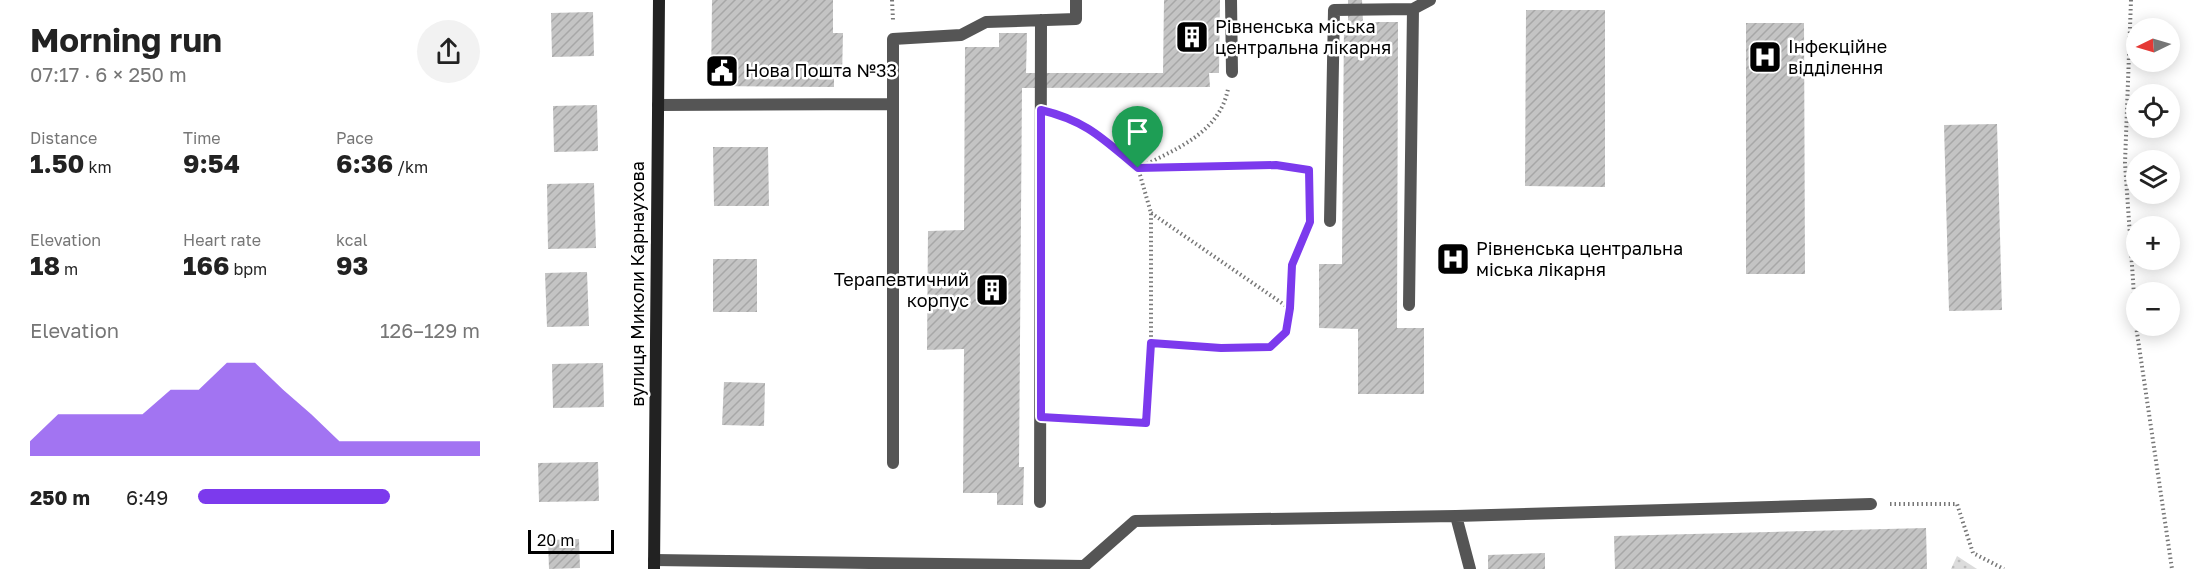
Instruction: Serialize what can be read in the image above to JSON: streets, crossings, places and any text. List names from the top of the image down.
{
  "streets": {
    "main road": ["вулиця Миколи Карнаухова"]
  },
  "places": {
    "building": ["Рівненська міська центральна лікарня", "Терапевтичний корпус"],
    "hospital": ["Інфекційне відділення", "Рівненська центральна міська лікарня"],
    "public building": ["Нова Пошта №33"]
  },
  "scale_bar": "20 m",
  "north": "left",
  "page": {
    "heading": ["Morning run", "07:17 · 6 × 250 m"],
    "map_buttons": ["+", "−"],
    "stats": [
      ["Distance", "1.50 km"],
      ["Time", "9:54"],
      ["Pace", "6:36 /km"],
      ["Elevation", "18 m"],
      ["Heart rate", "166 bpm"],
      ["kcal", "93"]
    ],
    "chart": ["Elevation", "126–129 m"],
    "list": [
      {
        "name": "250 m",
        "note": "6:49"
      }
    ],
    "scale": "20 m"
  }
}
